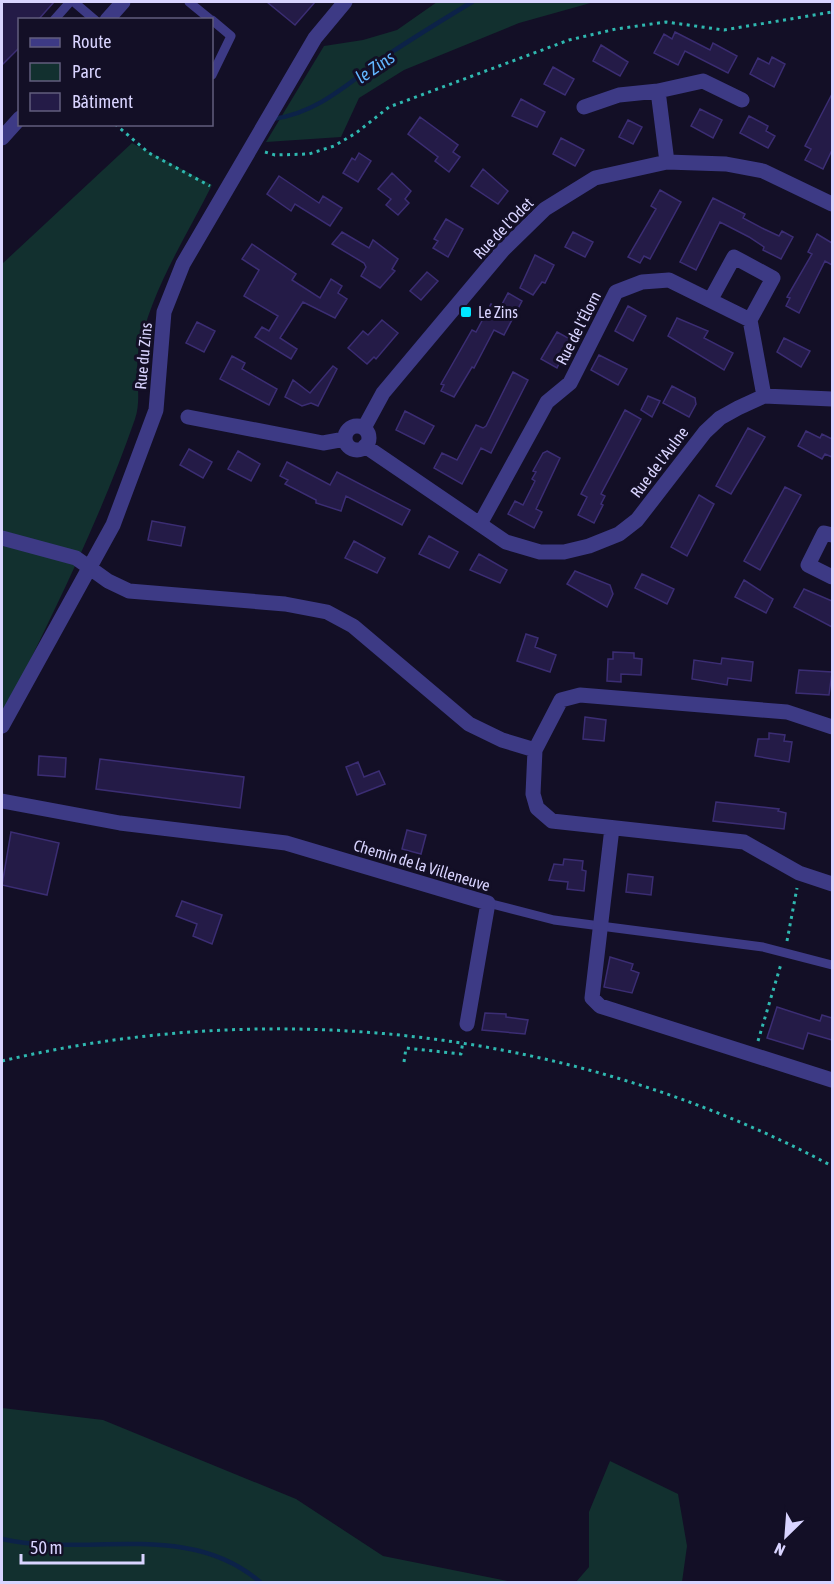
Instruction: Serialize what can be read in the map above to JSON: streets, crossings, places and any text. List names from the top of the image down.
{
  "streets": {
    "street": [
      "Rue de l'Odet",
      "Rue de l'Élorn",
      "Rue du Zins",
      "Rue de l'Aulne",
      "Chemin de la Villeneuve"
    ]
  },
  "crossings": [
    ["Rue de l'Odet", "Rue de l'Aulne"],
    ["Rue de l'Élorn", "Rue de l'Aulne"]
  ],
  "water": ["le Zins"],
  "places": {
    "transit": ["Le Zins"]
  },
  "legend": ["Route", "Parc", "Bâtiment"],
  "scale_bar": "50 m",
  "north": "bottom left"
}
